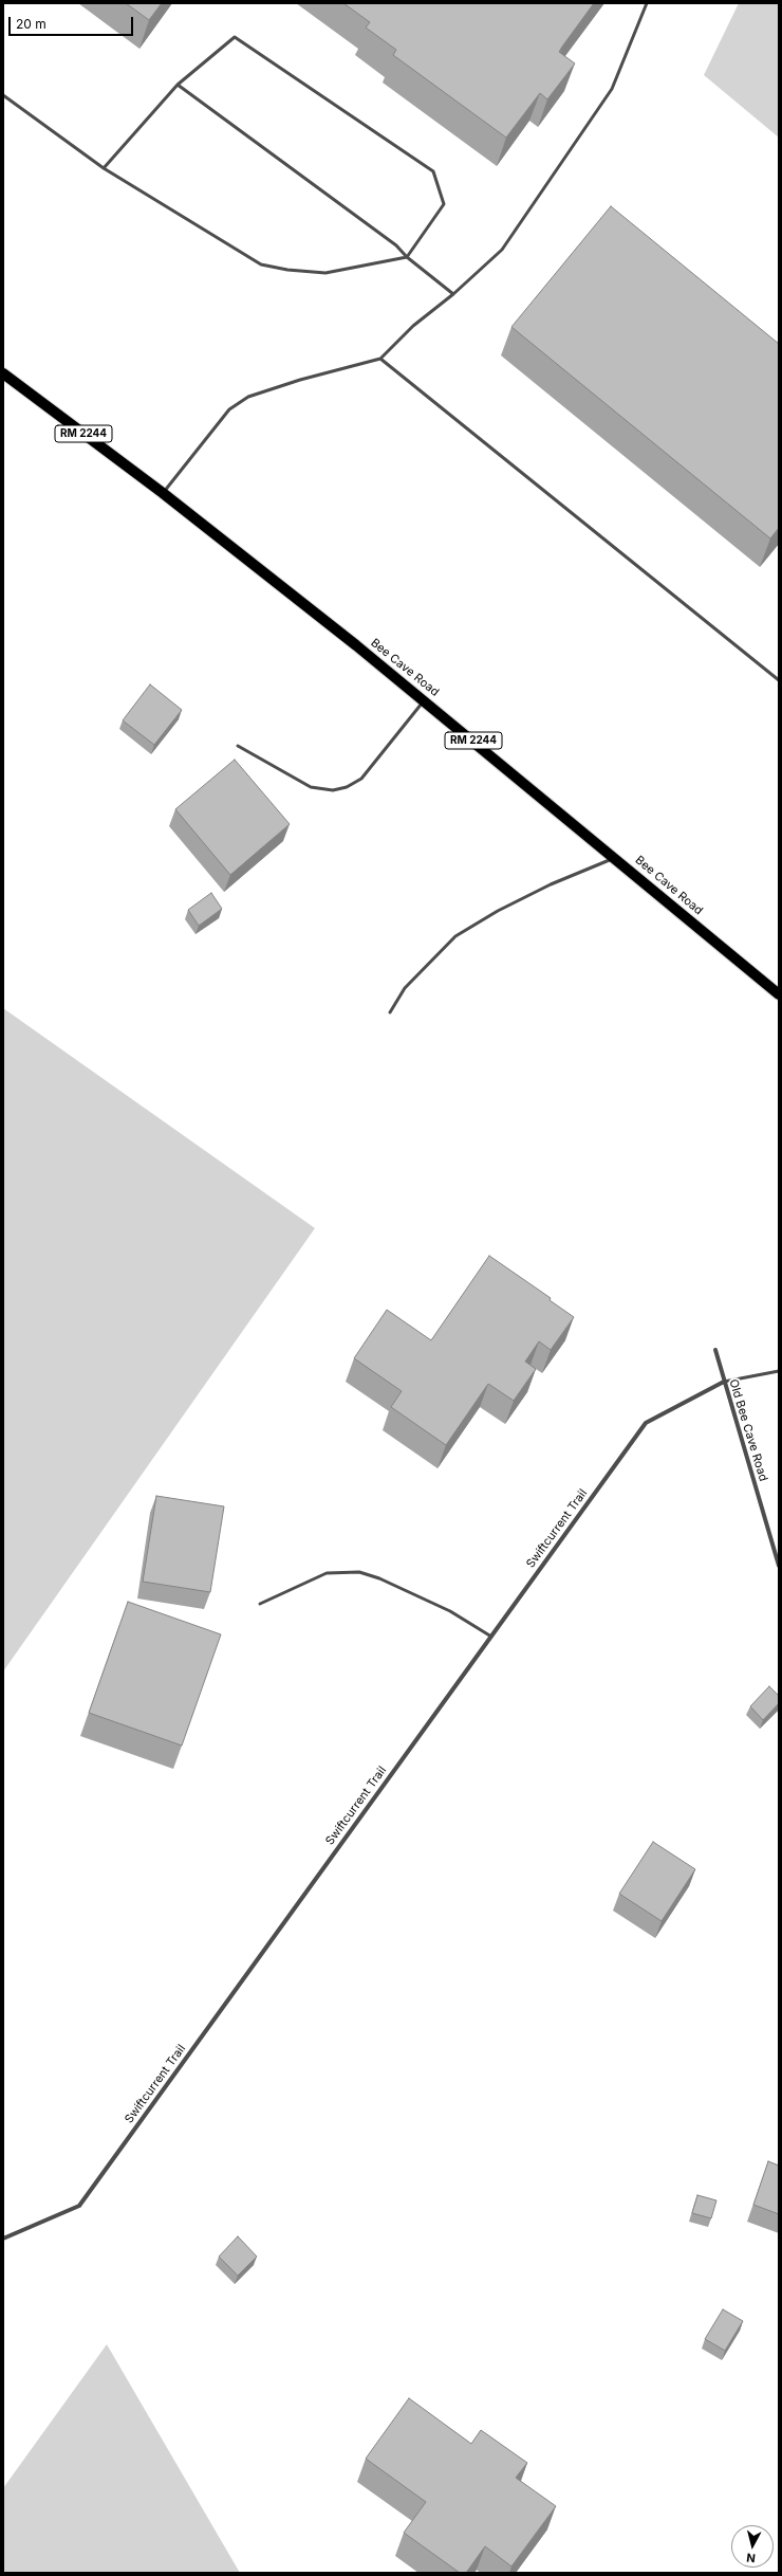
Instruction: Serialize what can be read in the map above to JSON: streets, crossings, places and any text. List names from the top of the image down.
{
  "streets": {
    "main road": ["RM 2244", "Bee Cave Road"],
    "street": ["Old Bee Cave Road", "Swiftcurrent Trail"]
  },
  "crossings": [
    ["Old Bee Cave Road", "Swiftcurrent Trail"]
  ],
  "scale_bar": "20 m",
  "north": "bottom"
}
